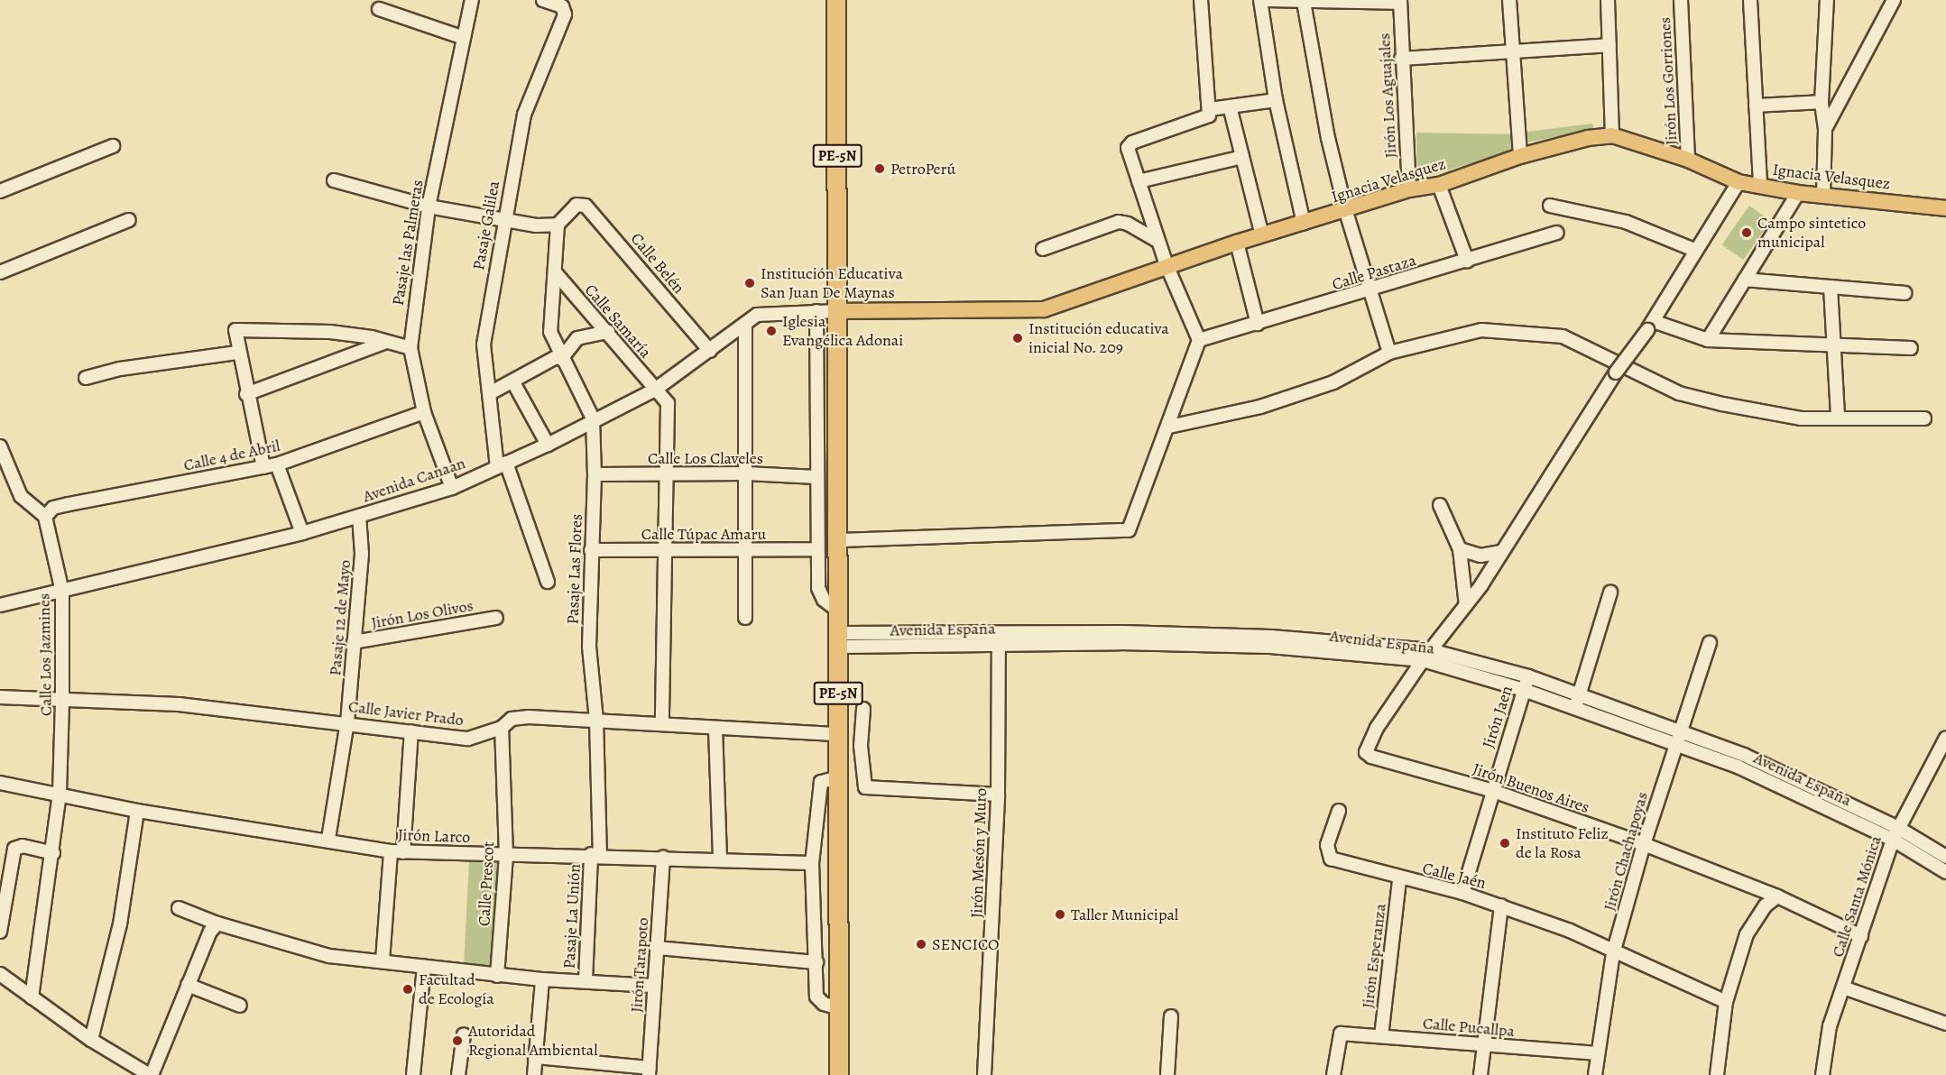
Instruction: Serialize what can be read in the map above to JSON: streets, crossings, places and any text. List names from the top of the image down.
{
  "streets": {
    "highway": ["PE-5N"],
    "main road": ["Ignacia Velasquez"],
    "street": [
      "Jirón Los Gorriones",
      "Jirón Los Aguajales",
      "Pasaje Galilea",
      "Pasaje las Palmeras",
      "Calle Belén",
      "Calle Pastaza",
      "Calle Samaría",
      "Calle 4 de Abril",
      "Calle Los Claveles",
      "Avenida Canaan",
      "Calle Túpac Amaru",
      "Pasaje Las Flores",
      "Jirón Los Olivos",
      "Pasaje 12 de Mayo",
      "Avenida España",
      "Calle Los Jazmines",
      "Calle Javier Prado",
      "Jirón Jaen",
      "Jirón Buenos Aires",
      "Jirón Larco",
      "Jirón Chachapoyas",
      "Jirón Mesón y Muro",
      "Calle Jaén",
      "Calle Prescot",
      "Calle Santa Mónica",
      "Pasaje La Unión",
      "Jirón Esperanza",
      "Jirón Tarapoto",
      "Calle Pucallpa"
    ]
  },
  "crossings": [
    ["Jirón Los Gorriones", "Ignacia Velasquez"],
    ["Jirón Los Aguajales", "Ignacia Velasquez"],
    ["PE-5N", "Ignacia Velasquez"],
    ["PE-5N", "Avenida Canaan"],
    ["PE-5N", "Avenida España"],
    ["PE-5N", "Calle Javier Prado"],
    ["Ignacia Velasquez", "Avenida Canaan"],
    ["Pasaje Galilea", "Avenida Canaan"],
    ["Pasaje las Palmeras", "Calle 4 de Abril"],
    ["Pasaje las Palmeras", "Avenida Canaan"],
    ["Calle Belén", "Avenida Canaan"],
    ["Calle Samaría", "Calle Los Claveles"],
    ["Calle Samaría", "Avenida Canaan"],
    ["Calle Samaría", "Calle Túpac Amaru"],
    ["Calle Samaría", "Calle Javier Prado"],
    ["Calle 4 de Abril", "Calle Los Jazmines"],
    ["Calle Los Claveles", "Pasaje Las Flores"],
    ["Avenida Canaan", "Pasaje Las Flores"],
    ["Avenida Canaan", "Pasaje 12 de Mayo"],
    ["Avenida Canaan", "Calle Los Jazmines"],
    ["Calle Túpac Amaru", "Pasaje Las Flores"],
    ["Pasaje Las Flores", "Calle Javier Prado"],
    ["Pasaje Las Flores", "Jirón Larco"],
    ["Pasaje Las Flores", "Pasaje La Unión"],
    ["Jirón Los Olivos", "Pasaje 12 de Mayo"],
    ["Pasaje 12 de Mayo", "Calle Javier Prado"],
    ["Pasaje 12 de Mayo", "Jirón Larco"],
    ["Avenida España", "Jirón Jaen"],
    ["Avenida España", "Jirón Buenos Aires"],
    ["Avenida España", "Jirón Chachapoyas"],
    ["Avenida España", "Jirón Mesón y Muro"],
    ["Avenida España", "Calle Santa Mónica"],
    ["Calle Los Jazmines", "Calle Javier Prado"],
    ["Calle Los Jazmines", "Jirón Larco"],
    ["Calle Javier Prado", "Calle Prescot"],
    ["Jirón Jaen", "Jirón Buenos Aires"],
    ["Jirón Jaen", "Calle Jaén"],
    ["Jirón Buenos Aires", "Jirón Chachapoyas"],
    ["Jirón Buenos Aires", "Calle Santa Mónica"],
    ["Jirón Larco", "Calle Prescot"],
    ["Jirón Larco", "Pasaje La Unión"],
    ["Jirón Larco", "Jirón Tarapoto"],
    ["Jirón Chachapoyas", "Calle Jaén"],
    ["Jirón Chachapoyas", "Calle Pucallpa"],
    ["Calle Jaén", "Jirón Esperanza"],
    ["Jirón Esperanza", "Calle Pucallpa"]
  ],
  "places": [
    "PetroPerú",
    "Campo sintetico municipal",
    "Institución Educativa San Juan De Maynas",
    "Iglesia Evangélica Adonai",
    "Institución educativa inicial No. 209",
    "Instituto Feliz de la Rosa",
    "Taller Municipal",
    "SENCICO",
    "Facultad de Ecología",
    "Autoridad Regional Ambiental"
  ]
}
